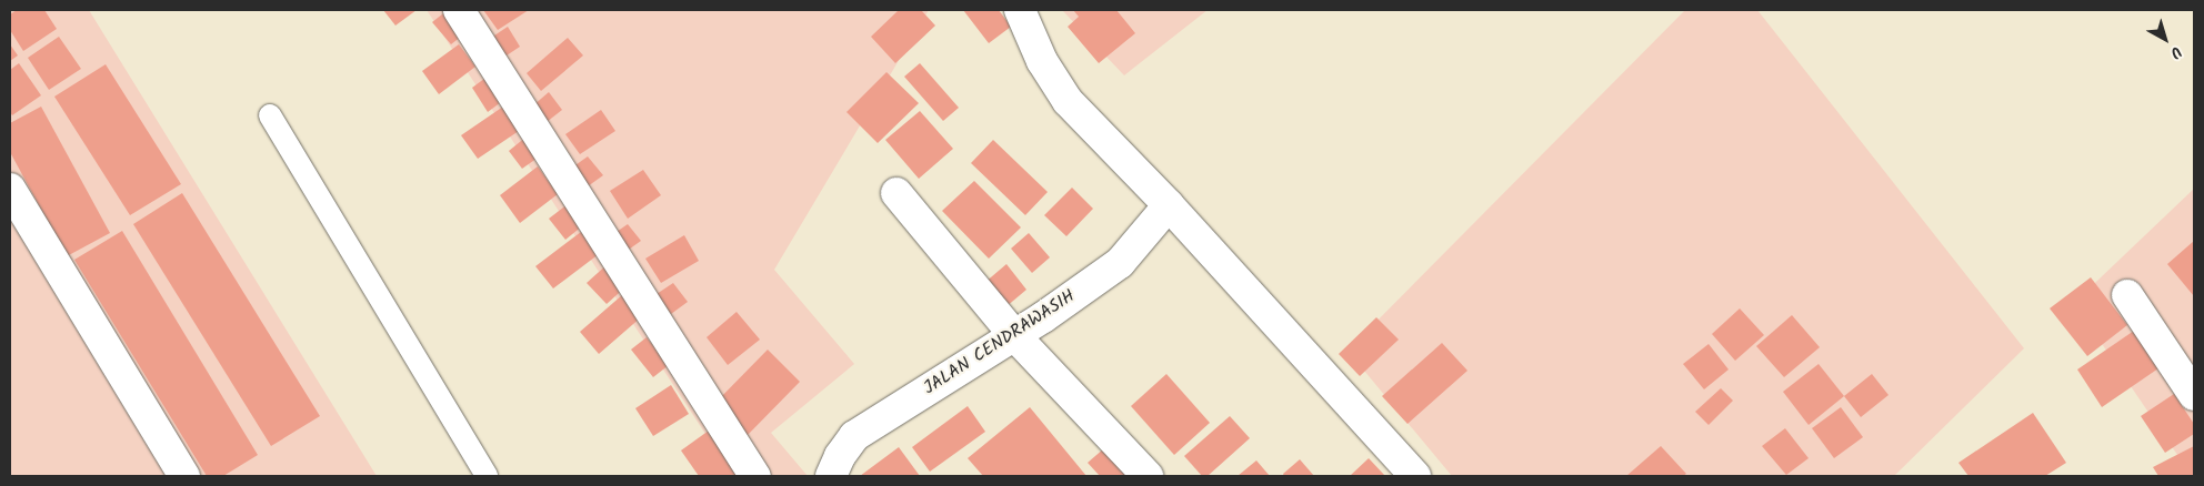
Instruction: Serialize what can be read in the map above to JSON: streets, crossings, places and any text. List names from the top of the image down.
{
  "streets": {
    "street": ["JALAN CENDRAWASIH"]
  },
  "north": "bottom right"
}
